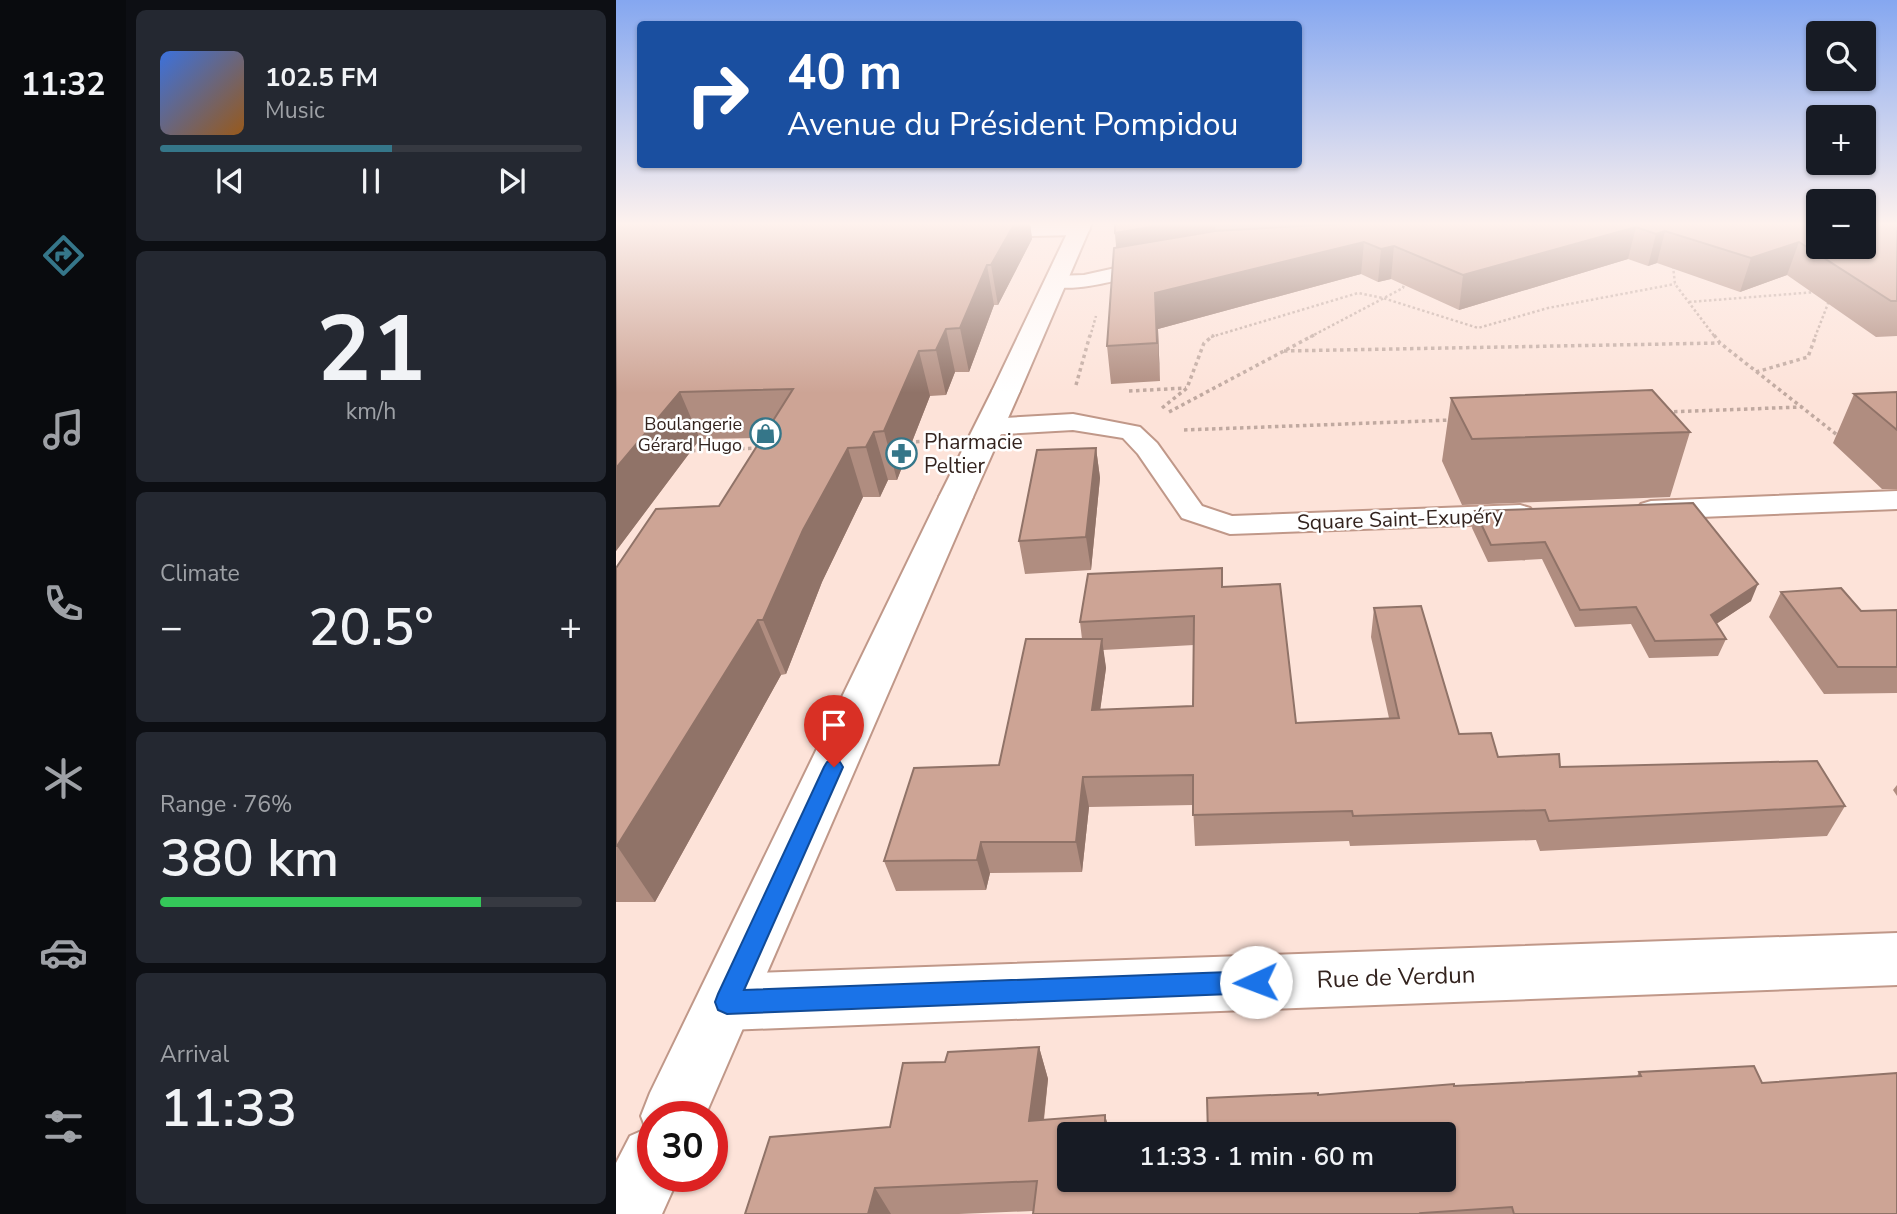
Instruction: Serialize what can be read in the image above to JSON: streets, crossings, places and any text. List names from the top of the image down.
{
  "streets": {
    "street": ["Rue de Verdun"],
    "lane": ["Square Saint-Exupéry"]
  },
  "places": {
    "shop": ["Boulangerie Gérard Hugo"],
    "pharmacy": ["Pharmacie Peltier"]
  },
  "page": {
    "tabs": "11:32",
    "map_buttons": ["+", "−"],
    "turn": ["40 m", "Avenue du Président Pompidou"],
    "song": ["102.5 FM", "Music"],
    "tile": [
      ["21", "km/h"],
      "Climate",
      ["Range · 76%", "380 km"],
      ["Arrival", "11:33"]
    ],
    "heat": ["−", "20.5°", "+"],
    "limit": "30",
    "trip": "11:33 · 1 min · 60 m"
  }
}
